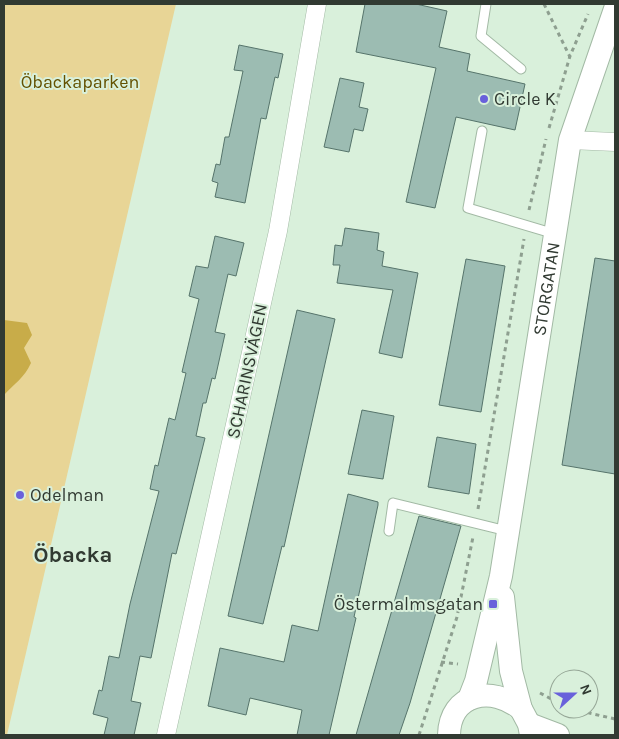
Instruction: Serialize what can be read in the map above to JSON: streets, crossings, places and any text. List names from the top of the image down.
{
  "streets": {
    "street": ["STORGATAN", "SCHARINSVÄGEN"]
  },
  "districts": ["Öbacka"],
  "parks": ["Öbackaparken"],
  "places": {
    "other": ["Circle K", "Odelman"],
    "transit": ["Östermalmsgatan"]
  },
  "north": "right"
}
